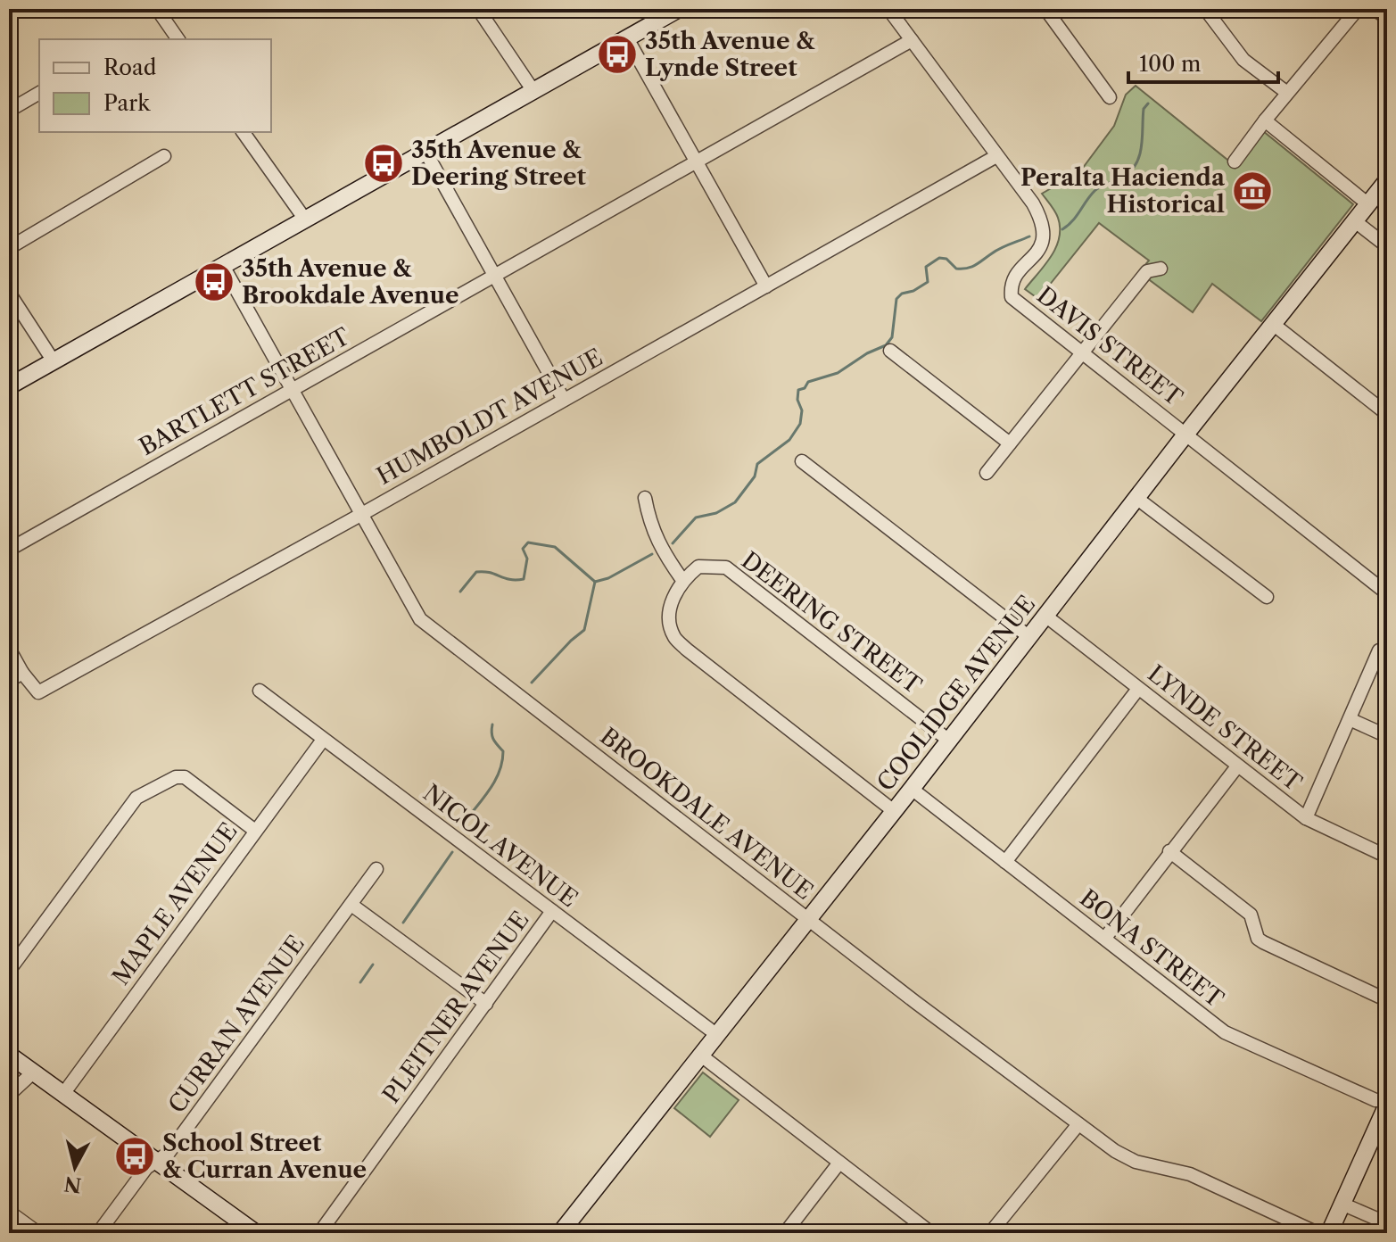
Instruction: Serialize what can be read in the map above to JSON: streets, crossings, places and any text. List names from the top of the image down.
{
  "streets": {
    "street": [
      "DAVIS STREET",
      "BARTLETT STREET",
      "HUMBOLDT AVENUE",
      "DEERING STREET",
      "COOLIDGE AVENUE",
      "LYNDE STREET",
      "BROOKDALE AVENUE",
      "NICOL AVENUE",
      "MAPLE AVENUE",
      "BONA STREET",
      "PLEITNER AVENUE",
      "CURRAN AVENUE"
    ]
  },
  "crossings": [
    ["DAVIS STREET", "BARTLETT STREET"],
    ["DAVIS STREET", "HUMBOLDT AVENUE"],
    ["DAVIS STREET", "COOLIDGE AVENUE"],
    ["BARTLETT STREET", "BROOKDALE AVENUE"],
    ["HUMBOLDT AVENUE", "BROOKDALE AVENUE"],
    ["DEERING STREET", "COOLIDGE AVENUE"],
    ["COOLIDGE AVENUE", "LYNDE STREET"],
    ["COOLIDGE AVENUE", "BROOKDALE AVENUE"],
    ["COOLIDGE AVENUE", "NICOL AVENUE"],
    ["COOLIDGE AVENUE", "BONA STREET"],
    ["NICOL AVENUE", "MAPLE AVENUE"],
    ["NICOL AVENUE", "PLEITNER AVENUE"]
  ],
  "places": {
    "bus stop": [
      "35th Avenue & Lynde Street",
      "35th Avenue & Deering Street",
      "35th Avenue & Brookdale Avenue",
      "School Street & Curran Avenue"
    ],
    "museum": ["Peralta Hacienda Historical"]
  },
  "legend": ["Road", "Park"],
  "scale_bar": "100 m",
  "north": "bottom"
}
